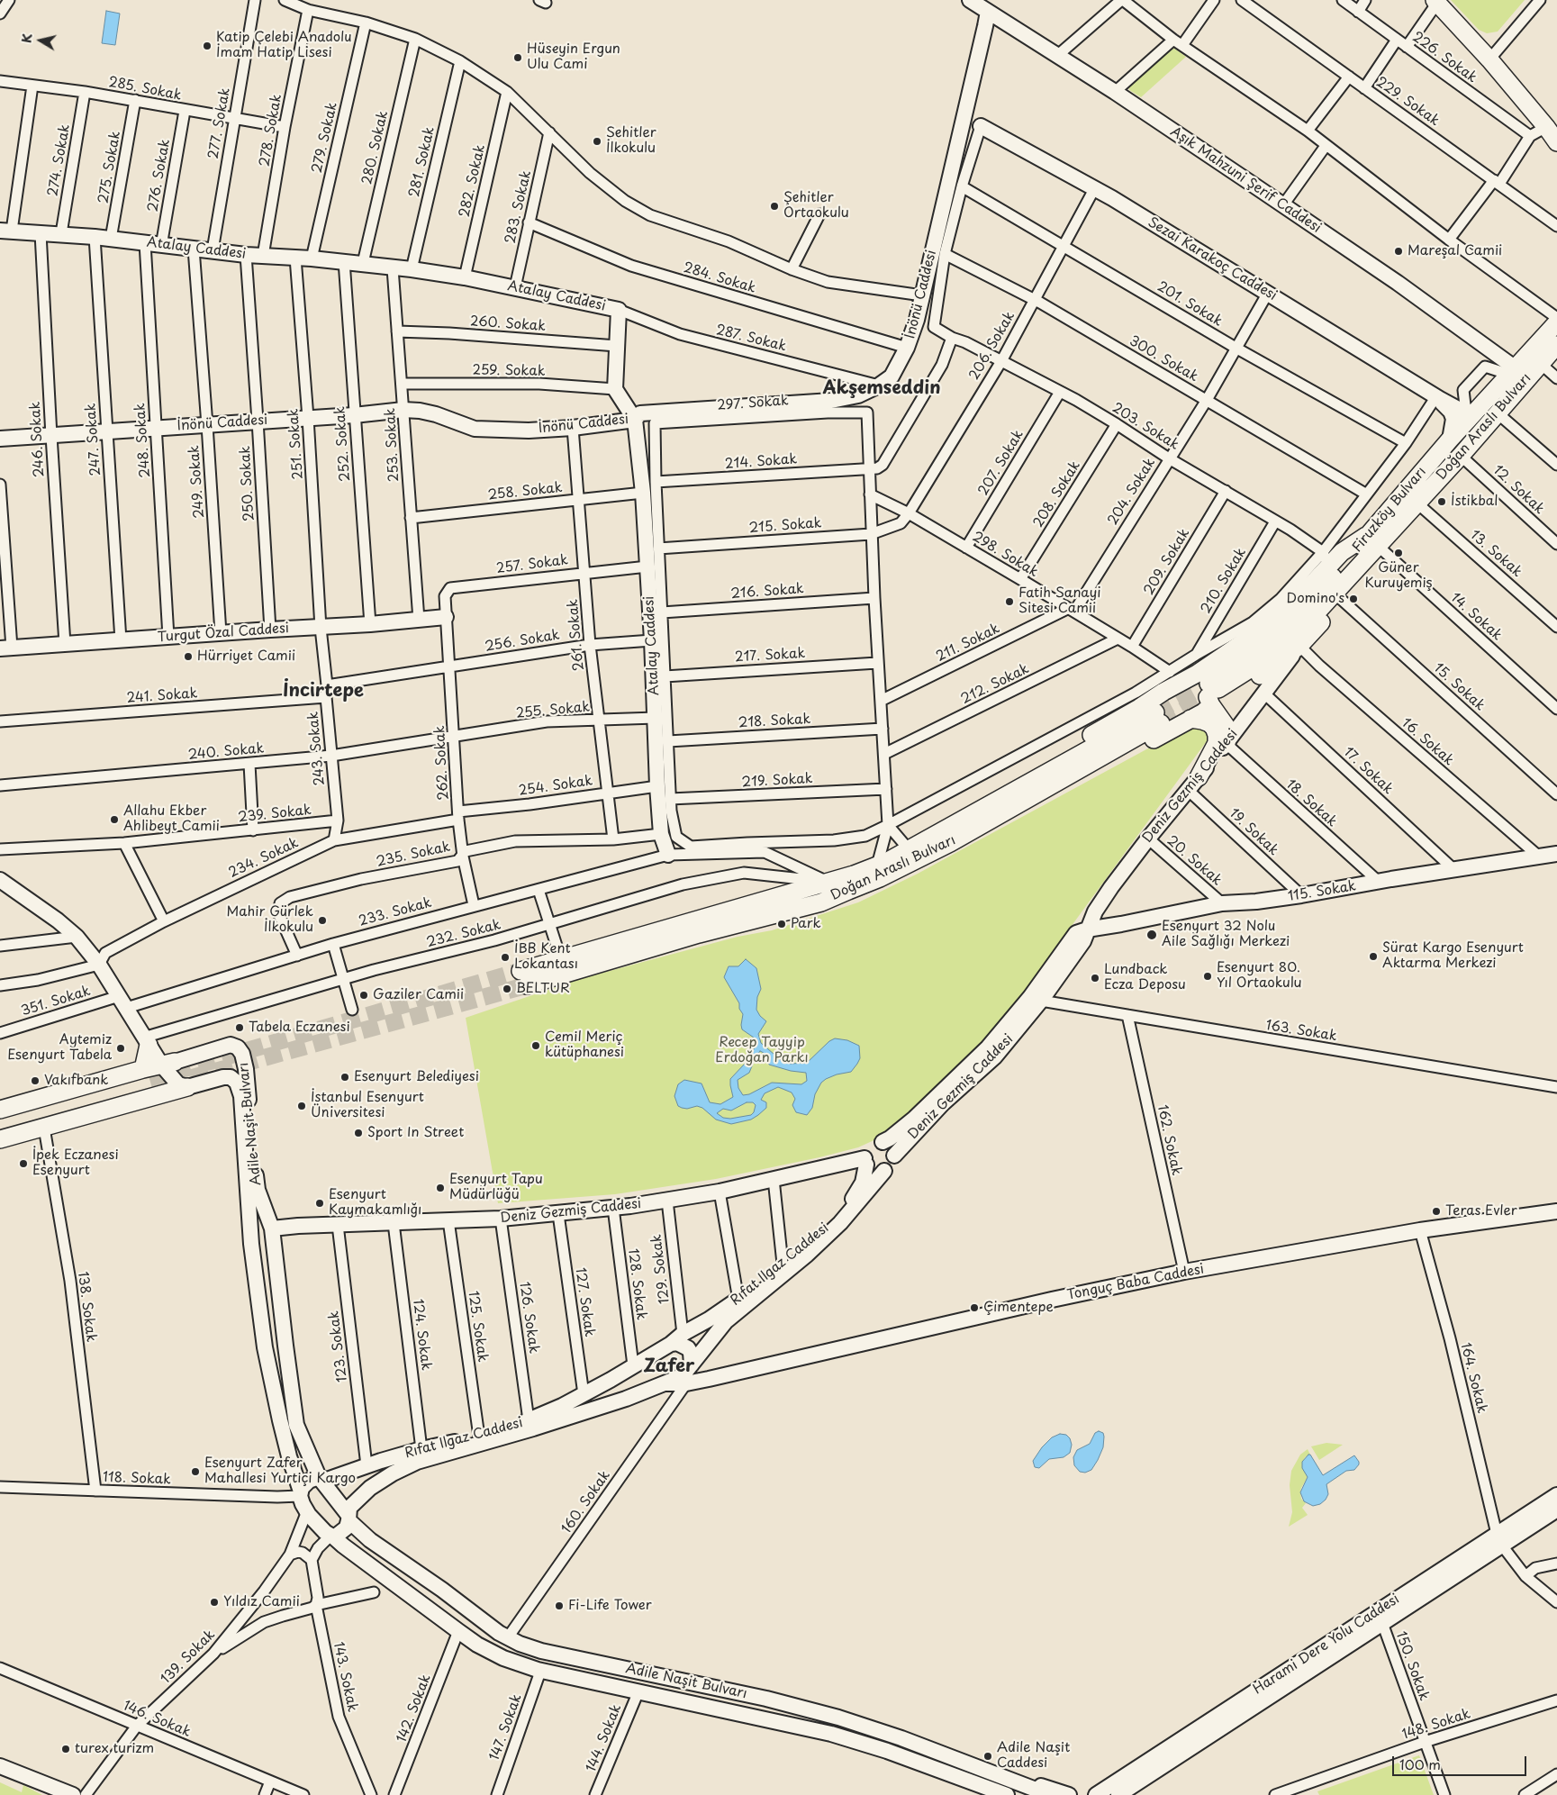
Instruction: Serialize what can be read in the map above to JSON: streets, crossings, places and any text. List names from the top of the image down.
{
  "streets": {
    "main road": ["Doğan Araslı Bulvarı", "Firuzköy Bulvarı"],
    "street": [
      "226. Sokak",
      "285. Sokak",
      "229. Sokak",
      "277. Sokak",
      "278. Sokak",
      "279. Sokak",
      "280. Sokak",
      "274. Sokak",
      "281. Sokak",
      "275. Sokak",
      "276. Sokak",
      "Aşık Mahzuni Şerif Caddesi",
      "282. Sokak",
      "283. Sokak",
      "Atalay Caddesi",
      "Sezai Karakoç Caddesi",
      "284. Sokak",
      "İnönü Caddesi",
      "201. Sokak",
      "260. Sokak",
      "287. Sokak",
      "206. Sokak",
      "300. Sokak",
      "259. Sokak",
      "297. Sokak",
      "203. Sokak",
      "246. Sokak",
      "247. Sokak",
      "248. Sokak",
      "251. Sokak",
      "252. Sokak",
      "253. Sokak",
      "214. Sokak",
      "207. Sokak",
      "249. Sokak",
      "250. Sokak",
      "12. Sokak",
      "258. Sokak",
      "204. Sokak",
      "208. Sokak",
      "215. Sokak",
      "13. Sokak",
      "298. Sokak",
      "209. Sokak",
      "257. Sokak",
      "210. Sokak",
      "216. Sokak",
      "14. Sokak",
      "Turgut Özal Caddesi",
      "261. Sokak",
      "256. Sokak",
      "211. Sokak",
      "217. Sokak",
      "212. Sokak",
      "15. Sokak",
      "241. Sokak",
      "255. Sokak",
      "218. Sokak",
      "16. Sokak",
      "243. Sokak",
      "240. Sokak",
      "262. Sokak",
      "17. Sokak",
      "219. Sokak",
      "254. Sokak",
      "Deniz Gezmiş Caddesi",
      "18. Sokak",
      "239. Sokak",
      "19. Sokak",
      "235. Sokak",
      "234. Sokak",
      "20. Sokak",
      "115. Sokak",
      "233. Sokak",
      "232. Sokak",
      "351. Sokak",
      "163. Sokak",
      "Adile Naşit Bulvarı",
      "162. Sokak",
      "Rıfat Ilgaz Caddesi",
      "129. Sokak",
      "Tonguç Baba Caddesi",
      "128. Sokak",
      "127. Sokak",
      "138. Sokak",
      "126. Sokak",
      "125. Sokak",
      "124. Sokak",
      "123. Sokak",
      "164. Sokak",
      "118. Sokak",
      "160. Sokak",
      "Harami Dere Yolu Caddesi",
      "139. Sokak",
      "150. Sokak",
      "143. Sokak",
      "142. Sokak",
      "146. Sokak",
      "148. Sokak",
      "147. Sokak",
      "144. Sokak"
    ]
  },
  "crossings": [
    ["285. Sokak", "277. Sokak"],
    ["285. Sokak", "278. Sokak"],
    ["285. Sokak", "274. Sokak"],
    ["285. Sokak", "275. Sokak"],
    ["285. Sokak", "276. Sokak"],
    ["277. Sokak", "Atalay Caddesi"],
    ["278. Sokak", "Atalay Caddesi"],
    ["279. Sokak", "Atalay Caddesi"],
    ["280. Sokak", "Atalay Caddesi"],
    ["274. Sokak", "Atalay Caddesi"],
    ["281. Sokak", "Atalay Caddesi"],
    ["275. Sokak", "Atalay Caddesi"],
    ["276. Sokak", "Atalay Caddesi"],
    ["Aşık Mahzuni Şerif Caddesi", "İnönü Caddesi"],
    ["Aşık Mahzuni Şerif Caddesi", "Firuzköy Bulvarı"],
    ["282. Sokak", "Atalay Caddesi"],
    ["283. Sokak", "Atalay Caddesi"],
    ["283. Sokak", "284. Sokak"],
    ["Atalay Caddesi", "İnönü Caddesi"],
    ["Atalay Caddesi", "260. Sokak"],
    ["Atalay Caddesi", "287. Sokak"],
    ["Atalay Caddesi", "259. Sokak"],
    ["Atalay Caddesi", "246. Sokak"],
    ["Atalay Caddesi", "247. Sokak"],
    ["Atalay Caddesi", "248. Sokak"],
    ["Atalay Caddesi", "251. Sokak"],
    ["Atalay Caddesi", "252. Sokak"],
    ["Atalay Caddesi", "253. Sokak"],
    ["Atalay Caddesi", "249. Sokak"],
    ["Atalay Caddesi", "250. Sokak"],
    ["Atalay Caddesi", "258. Sokak"],
    ["Atalay Caddesi", "257. Sokak"],
    ["Atalay Caddesi", "256. Sokak"],
    ["Atalay Caddesi", "255. Sokak"],
    ["Atalay Caddesi", "254. Sokak"],
    ["Atalay Caddesi", "235. Sokak"],
    ["Atalay Caddesi", "233. Sokak"],
    ["Sezai Karakoç Caddesi", "206. Sokak"],
    ["Sezai Karakoç Caddesi", "204. Sokak"],
    ["Sezai Karakoç Caddesi", "Firuzköy Bulvarı"],
    ["284. Sokak", "İnönü Caddesi"],
    ["İnönü Caddesi", "287. Sokak"],
    ["İnönü Caddesi", "246. Sokak"],
    ["İnönü Caddesi", "247. Sokak"],
    ["İnönü Caddesi", "248. Sokak"],
    ["İnönü Caddesi", "251. Sokak"],
    ["İnönü Caddesi", "252. Sokak"],
    ["İnönü Caddesi", "253. Sokak"],
    ["İnönü Caddesi", "249. Sokak"],
    ["İnönü Caddesi", "250. Sokak"],
    ["İnönü Caddesi", "261. Sokak"],
    ["201. Sokak", "206. Sokak"],
    ["201. Sokak", "204. Sokak"],
    ["260. Sokak", "253. Sokak"],
    ["206. Sokak", "300. Sokak"],
    ["206. Sokak", "203. Sokak"],
    ["206. Sokak", "215. Sokak"],
    ["206. Sokak", "298. Sokak"],
    ["300. Sokak", "203. Sokak"],
    ["300. Sokak", "204. Sokak"],
    ["259. Sokak", "253. Sokak"],
    ["297. Sokak", "214. Sokak"],
    ["203. Sokak", "207. Sokak"],
    ["203. Sokak", "204. Sokak"],
    ["203. Sokak", "208. Sokak"],
    ["203. Sokak", "209. Sokak"],
    ["203. Sokak", "210. Sokak"],
    ["Doğan Araslı Bulvarı", "12. Sokak"],
    ["Doğan Araslı Bulvarı", "Firuzköy Bulvarı"],
    ["Doğan Araslı Bulvarı", "13. Sokak"],
    ["Doğan Araslı Bulvarı", "14. Sokak"],
    ["Doğan Araslı Bulvarı", "233. Sokak"],
    ["Doğan Araslı Bulvarı", "232. Sokak"],
    ["246. Sokak", "Turgut Özal Caddesi"],
    ["247. Sokak", "Turgut Özal Caddesi"],
    ["248. Sokak", "Turgut Özal Caddesi"],
    ["251. Sokak", "Turgut Özal Caddesi"],
    ["251. Sokak", "243. Sokak"],
    ["252. Sokak", "Turgut Özal Caddesi"],
    ["253. Sokak", "258. Sokak"],
    ["253. Sokak", "Turgut Özal Caddesi"],
    ["207. Sokak", "298. Sokak"],
    ["249. Sokak", "Turgut Özal Caddesi"],
    ["250. Sokak", "Turgut Özal Caddesi"],
    ["258. Sokak", "261. Sokak"],
    ["204. Sokak", "298. Sokak"],
    ["204. Sokak", "211. Sokak"],
    ["208. Sokak", "298. Sokak"],
    ["Firuzköy Bulvarı", "14. Sokak"],
    ["215. Sokak", "298. Sokak"],
    ["298. Sokak", "209. Sokak"],
    ["298. Sokak", "211. Sokak"],
    ["298. Sokak", "212. Sokak"],
    ["257. Sokak", "Turgut Özal Caddesi"],
    ["257. Sokak", "261. Sokak"],
    ["257. Sokak", "262. Sokak"],
    ["Turgut Özal Caddesi", "243. Sokak"],
    ["Turgut Özal Caddesi", "262. Sokak"],
    ["261. Sokak", "256. Sokak"],
    ["261. Sokak", "255. Sokak"],
    ["261. Sokak", "254. Sokak"],
    ["261. Sokak", "235. Sokak"],
    ["256. Sokak", "262. Sokak"],
    ["241. Sokak", "243. Sokak"],
    ["255. Sokak", "240. Sokak"],
    ["255. Sokak", "262. Sokak"],
    ["16. Sokak", "Deniz Gezmiş Caddesi"],
    ["16. Sokak", "115. Sokak"],
    ["243. Sokak", "240. Sokak"],
    ["243. Sokak", "239. Sokak"],
    ["243. Sokak", "234. Sokak"],
    ["240. Sokak", "262. Sokak"],
    ["262. Sokak", "254. Sokak"],
    ["262. Sokak", "235. Sokak"],
    ["262. Sokak", "234. Sokak"],
    ["262. Sokak", "233. Sokak"],
    ["17. Sokak", "Deniz Gezmiş Caddesi"],
    ["17. Sokak", "115. Sokak"],
    ["254. Sokak", "234. Sokak"],
    ["Deniz Gezmiş Caddesi", "18. Sokak"],
    ["Deniz Gezmiş Caddesi", "19. Sokak"],
    ["Deniz Gezmiş Caddesi", "20. Sokak"],
    ["Deniz Gezmiş Caddesi", "115. Sokak"],
    ["Deniz Gezmiş Caddesi", "163. Sokak"],
    ["Deniz Gezmiş Caddesi", "Adile Naşit Bulvarı"],
    ["Deniz Gezmiş Caddesi", "Rıfat Ilgaz Caddesi"],
    ["Deniz Gezmiş Caddesi", "129. Sokak"],
    ["Deniz Gezmiş Caddesi", "128. Sokak"],
    ["Deniz Gezmiş Caddesi", "127. Sokak"],
    ["Deniz Gezmiş Caddesi", "126. Sokak"],
    ["Deniz Gezmiş Caddesi", "125. Sokak"],
    ["Deniz Gezmiş Caddesi", "124. Sokak"],
    ["Deniz Gezmiş Caddesi", "123. Sokak"],
    ["18. Sokak", "115. Sokak"],
    ["19. Sokak", "115. Sokak"],
    ["235. Sokak", "233. Sokak"],
    ["20. Sokak", "115. Sokak"],
    ["233. Sokak", "232. Sokak"],
    ["163. Sokak", "162. Sokak"],
    ["Adile Naşit Bulvarı", "Rıfat Ilgaz Caddesi"],
    ["Adile Naşit Bulvarı", "118. Sokak"],
    ["Adile Naşit Bulvarı", "160. Sokak"],
    ["Adile Naşit Bulvarı", "139. Sokak"],
    ["Adile Naşit Bulvarı", "142. Sokak"],
    ["Adile Naşit Bulvarı", "147. Sokak"],
    ["Adile Naşit Bulvarı", "144. Sokak"],
    ["162. Sokak", "Tonguç Baba Caddesi"],
    ["Rıfat Ilgaz Caddesi", "129. Sokak"],
    ["Rıfat Ilgaz Caddesi", "Tonguç Baba Caddesi"],
    ["Rıfat Ilgaz Caddesi", "128. Sokak"],
    ["Rıfat Ilgaz Caddesi", "127. Sokak"],
    ["Rıfat Ilgaz Caddesi", "126. Sokak"],
    ["Rıfat Ilgaz Caddesi", "125. Sokak"],
    ["Rıfat Ilgaz Caddesi", "124. Sokak"],
    ["Rıfat Ilgaz Caddesi", "123. Sokak"],
    ["Tonguç Baba Caddesi", "164. Sokak"],
    ["Tonguç Baba Caddesi", "160. Sokak"],
    ["138. Sokak", "118. Sokak"],
    ["164. Sokak", "Harami Dere Yolu Caddesi"],
    ["Harami Dere Yolu Caddesi", "150. Sokak"],
    ["139. Sokak", "146. Sokak"],
    ["150. Sokak", "148. Sokak"]
  ],
  "districts": ["Akşemseddin", "İncirtepe", "Zafer"],
  "parks": ["Recep Tayyip Erdoğan Parkı"],
  "places": [
    "Katip Çelebi Anadolu İmam Hatip Lisesi",
    "Hüseyin Ergun Ulu Cami",
    "Şehitler İlkokulu",
    "Şehitler Ortaokulu",
    "Mareşal Camii",
    "İstikbal",
    "Güner Kuruyemiş",
    "Domino's",
    "Fatih Sanayi Sitesi Camii",
    "Hürriyet Camii",
    "Allahu Ekber Ahlibeyt Camii",
    "Mahir Gürlek İlkokulu",
    "Park",
    "Esenyurt 32 Nolu Aile Sağlığı Merkezi",
    "Sürat Kargo Esenyurt Aktarma Merkezi",
    "İBB Kent Lokantası",
    "Esenyurt 80. Yıl Ortaokulu",
    "Lundback Ecza Deposu",
    "BELTUR",
    "Gaziler Camii",
    "Tabela Eczanesi",
    "Cemil Meriç kütüphanesi",
    "Aytemiz Esenyurt Tabela",
    "Esenyurt Belediyesi",
    "Vakıfbank",
    "İstanbul Esenyurt Üniversitesi",
    "Sport In Street",
    "İpek Eczanesi Esenyurt",
    "Esenyurt Tapu Müdürlüğü",
    "Esenyurt Kaymakamlığı",
    "Teras Evler",
    "Çimentepe",
    "Esenyurt Zafer Mahallesi Yurtiçi Kargo",
    "Yıldız Camii",
    "Fi-Life Tower",
    "turex turizm",
    "Adile Naşit Caddesi"
  ],
  "scale_bar": "100 m",
  "north": "left"
}
